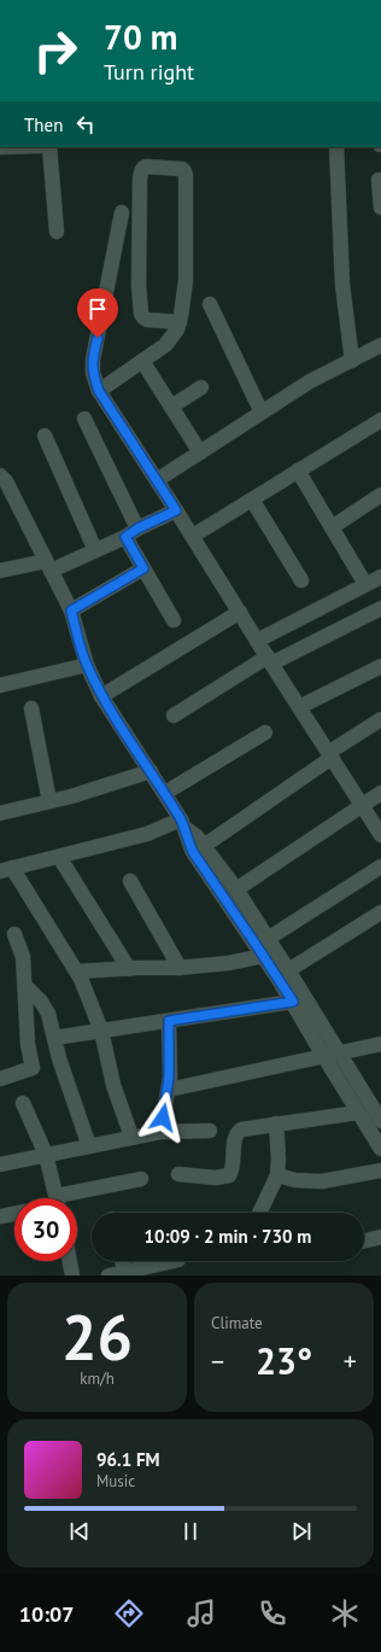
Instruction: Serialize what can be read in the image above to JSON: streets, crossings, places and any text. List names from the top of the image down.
{
  "page": {
    "turn": ["70 m", "Turn right"],
    "then": "Then",
    "limit": "30",
    "trip": "10:09 · 2 min · 730 m",
    "tile": [
      ["26", "km/h"],
      "Climate"
    ],
    "heat": ["−", "23°", "+"],
    "song": ["96.1 FM", "Music"],
    "tabs": "10:07"
  }
}
